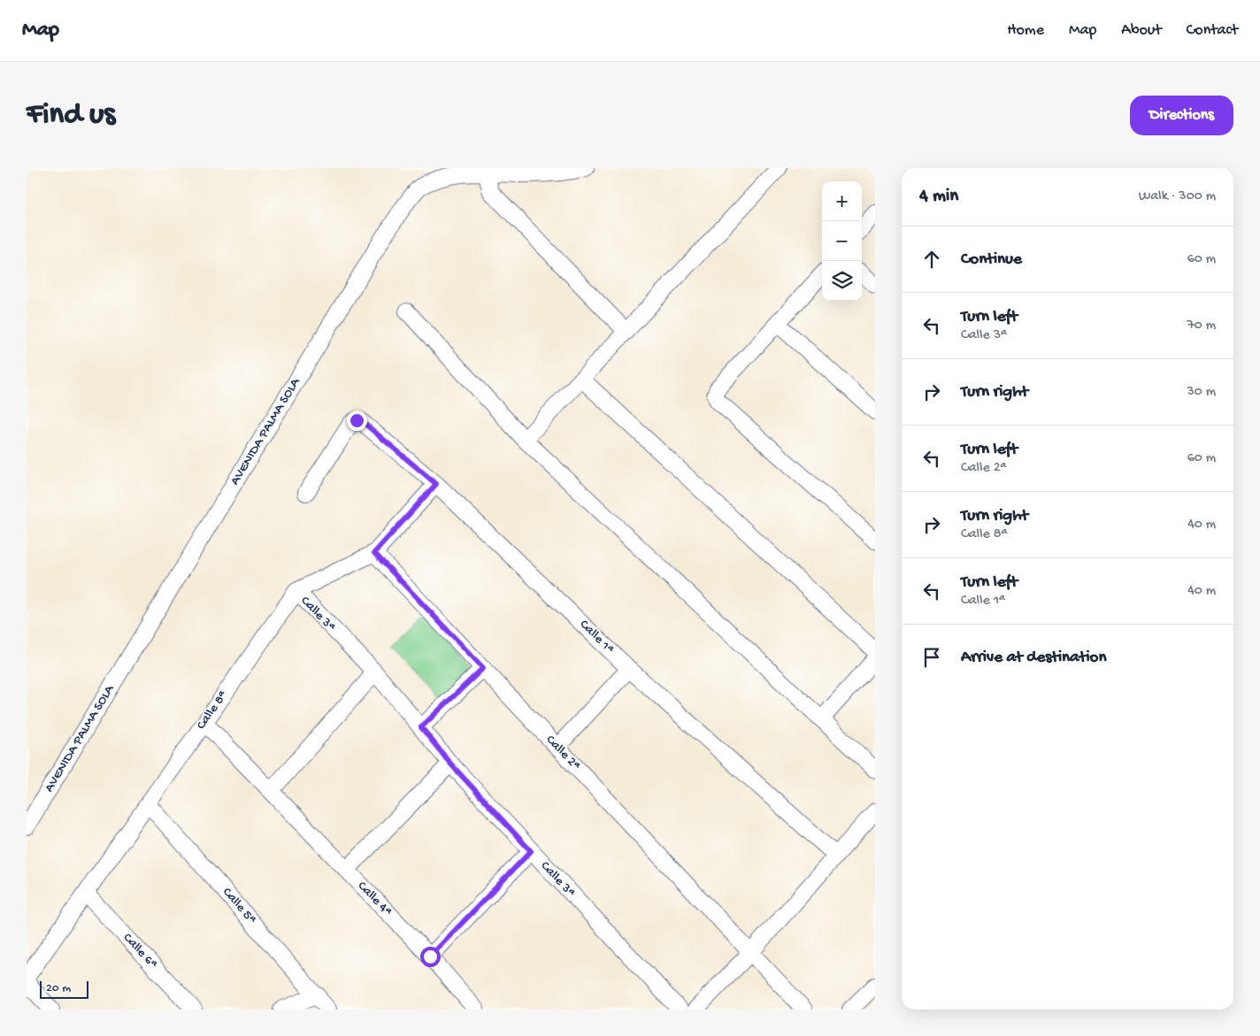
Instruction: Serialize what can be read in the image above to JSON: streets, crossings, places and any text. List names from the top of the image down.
{
  "streets": {
    "street": [
      "AVENIDA PALMA SOLA",
      "Calle 3ª",
      "Calle 1ª",
      "Calle 8ª",
      "Calle 2ª",
      "Calle 4ª",
      "Calle 5ª",
      "Calle 6ª"
    ]
  },
  "crossings": [
    ["Calle 3ª", "Calle 8ª"],
    ["Calle 1ª", "Calle 8ª"],
    ["Calle 8ª", "Calle 2ª"],
    ["Calle 8ª", "Calle 4ª"],
    ["Calle 8ª", "Calle 5ª"],
    ["Calle 8ª", "Calle 6ª"]
  ],
  "scale_bar": "20 m",
  "page": {
    "header": "Map",
    "nav": [
      "Home",
      "Map",
      "About",
      "Contact"
    ],
    "buttons": "Directions",
    "title": "Find us",
    "heading": ["4 min", "Walk · 300 m"],
    "map_buttons": ["+", "−"],
    "list": [
      ["Continue", "60 m"],
      ["Turn left", "Calle 3ª", "70 m"],
      ["Turn right", "30 m"],
      ["Turn left", "Calle 2ª", "60 m"],
      ["Turn right", "Calle 8ª", "40 m"],
      ["Turn left", "Calle 1ª", "40 m"],
      "Arrive at destination"
    ],
    "scale": "20 m"
  }
}
